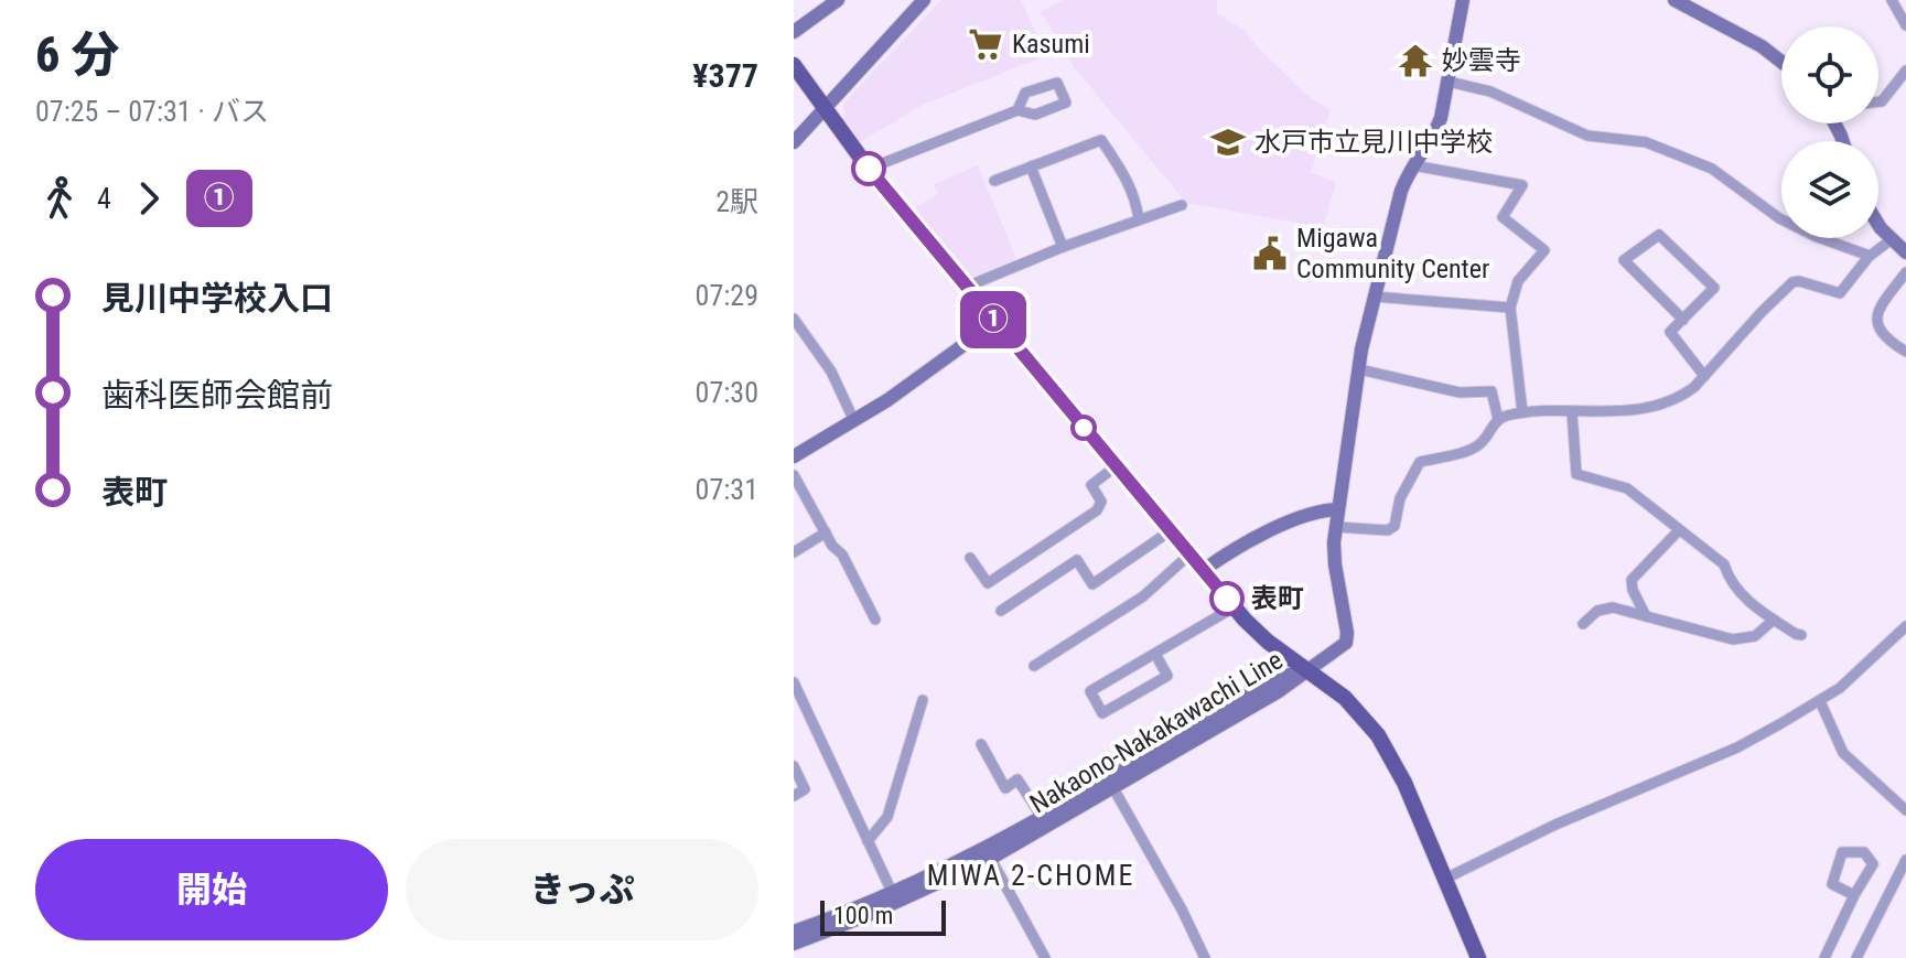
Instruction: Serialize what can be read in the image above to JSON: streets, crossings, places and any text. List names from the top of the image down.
{
  "streets": {
    "street": ["Nakaono-Nakakawachi Line"]
  },
  "districts": ["MIWA 2-CHOME"],
  "places": {
    "supermarket": ["Kasumi"],
    "temple": ["妙雲寺"],
    "school or university": ["水戸市立見川中学校"],
    "public building": ["Migawa Community Center"],
    "other": ["表町"]
  },
  "lines": ["bus line ①"],
  "scale_bar": "100 m",
  "page": {
    "heading": ["6 分", "07:25 – 07:31 · バス", "¥377"],
    "on_map": "①",
    "legs": ["4", "①", "2駅"],
    "list": [
      {
        "name": "見川中学校入口",
        "value": "07:29"
      },
      {
        "name": "歯科医師会館前",
        "value": "07:30"
      },
      {
        "name": "表町",
        "value": "07:31"
      }
    ],
    "buttons": ["開始", "きっぷ"],
    "scale": "100 m"
  }
}
